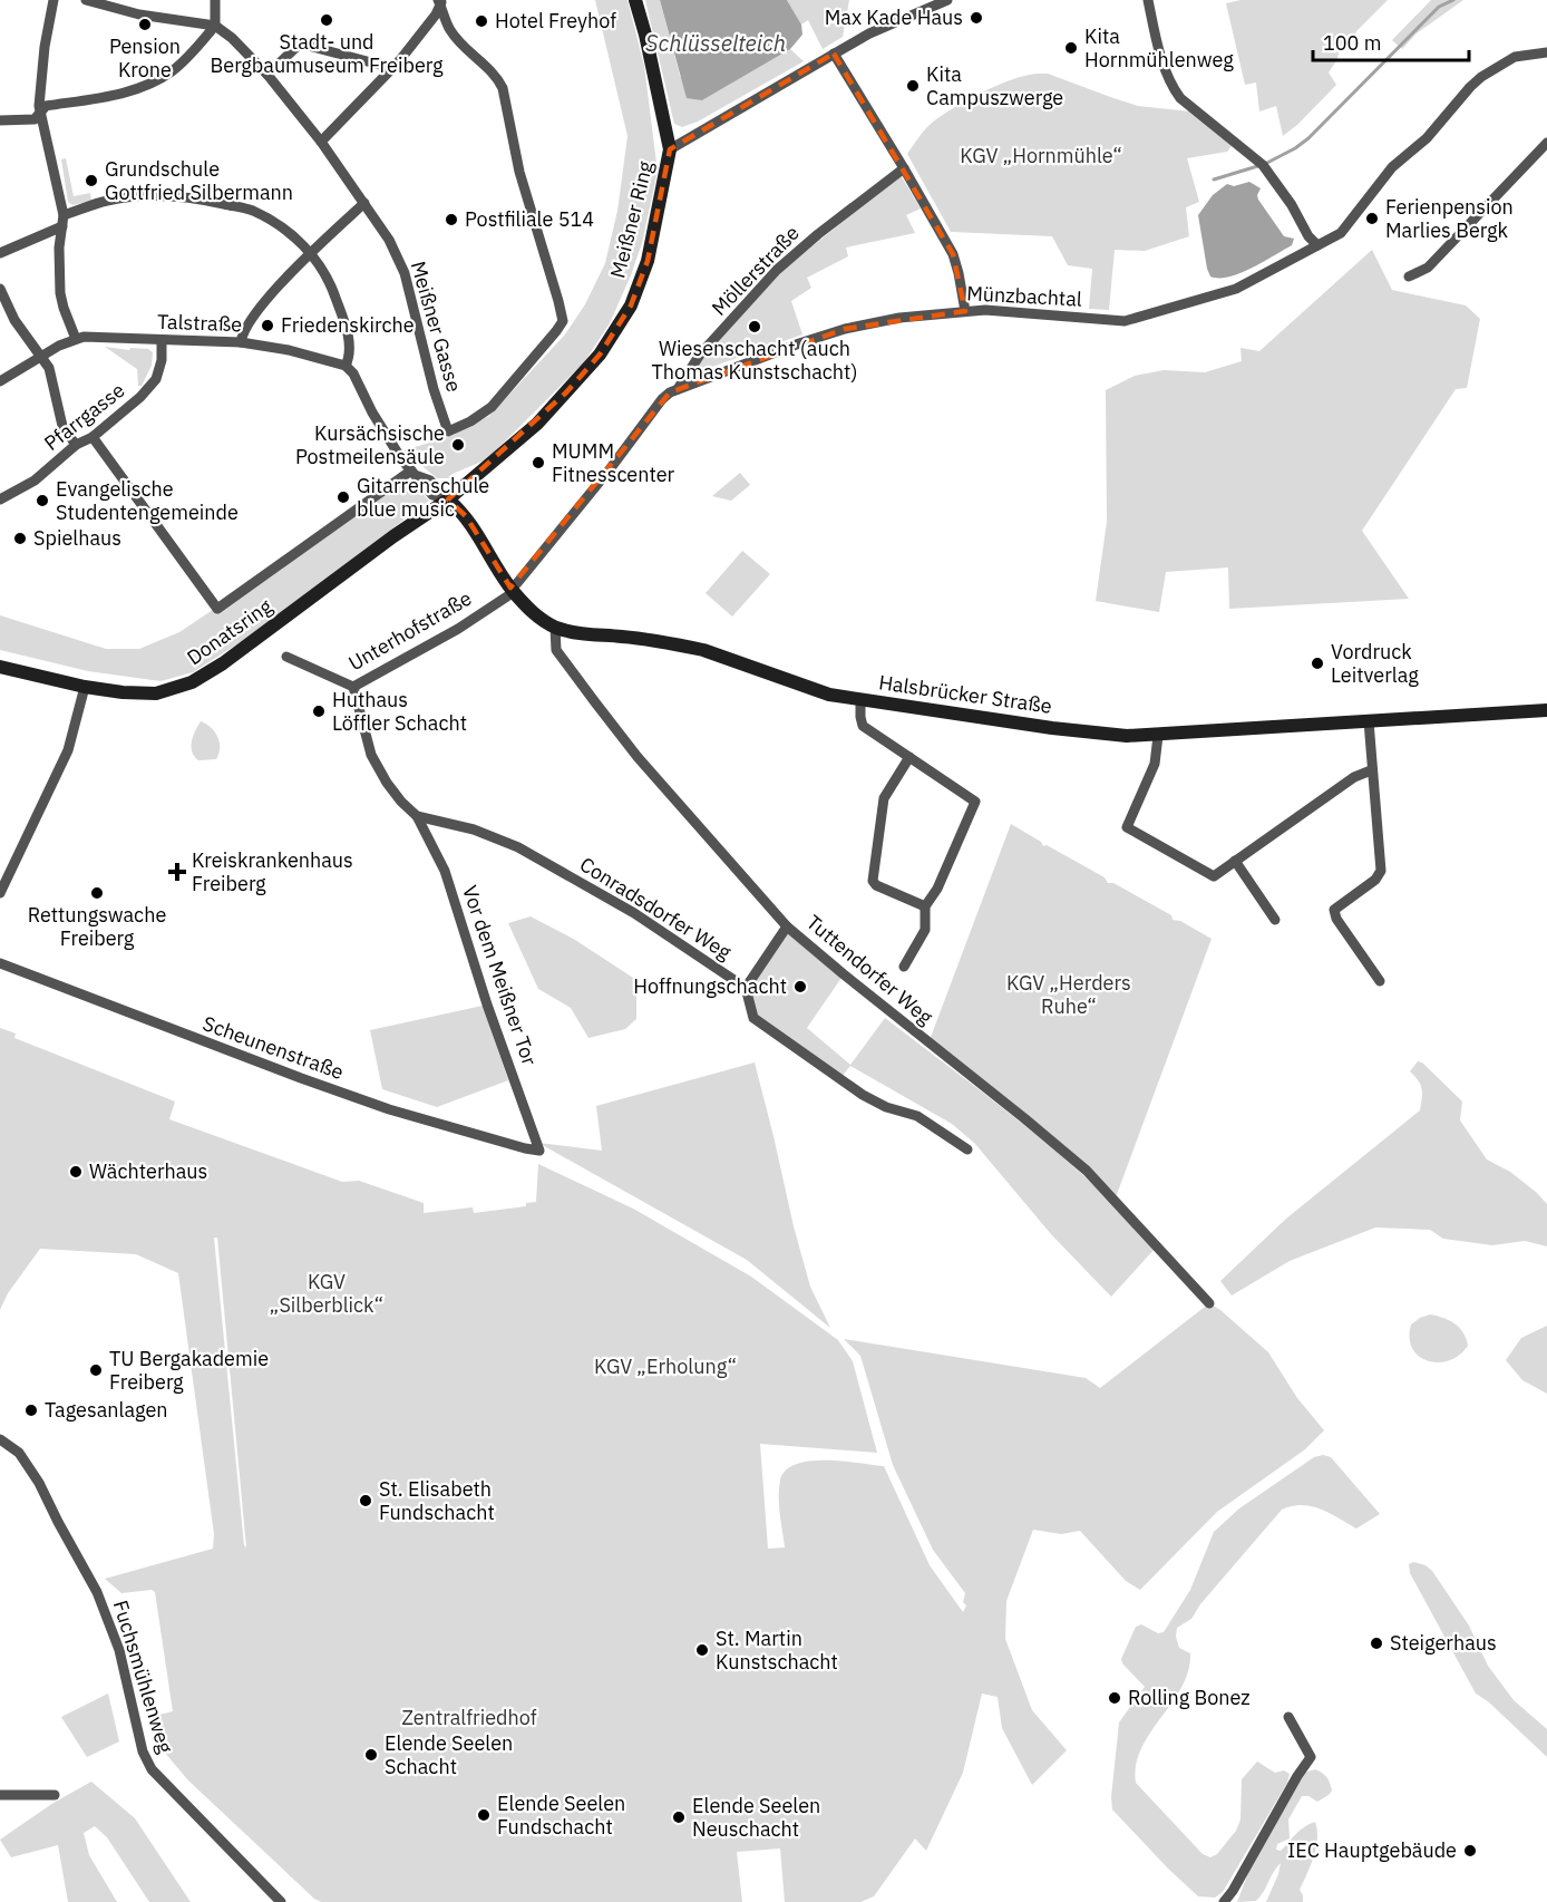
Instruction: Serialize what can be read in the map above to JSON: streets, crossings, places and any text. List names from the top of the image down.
{
  "streets": {
    "main road": ["Meißner Ring", "Donatsring", "Halsbrücker Straße"],
    "street": [
      "Möllerstraße",
      "Münzbachtal",
      "Talstraße",
      "Meißner Gasse",
      "Pfarrgasse",
      "Unterhofstraße",
      "Conradsdorfer Weg",
      "Tuttendorfer Weg",
      "Vor dem Meißner Tor",
      "Scheunenstraße",
      "Fuchsmühlenweg"
    ]
  },
  "crossings": [
    ["Meißner Ring", "Donatsring"],
    ["Meißner Ring", "Halsbrücker Straße"],
    ["Möllerstraße", "Münzbachtal"],
    ["Münzbachtal", "Unterhofstraße"],
    ["Münzbachtal", "Halsbrücker Straße"],
    ["Talstraße", "Pfarrgasse"],
    ["Unterhofstraße", "Halsbrücker Straße"],
    ["Donatsring", "Halsbrücker Straße"],
    ["Halsbrücker Straße", "Tuttendorfer Weg"],
    ["Conradsdorfer Weg", "Vor dem Meißner Tor"],
    ["Vor dem Meißner Tor", "Scheunenstraße"]
  ],
  "water": ["Schlüsselteich"],
  "parks": [
    "KGV „Hornmühle“",
    "KGV „Herders Ruhe“",
    "KGV „Silberblick“",
    "KGV „Erholung“",
    "Zentralfriedhof"
  ],
  "places": {
    "other": [
      "Max Kade Haus",
      "Stadt- und Bergbaumuseum Freiberg",
      "Hotel Freyhof",
      "Pension Krone",
      "Kita Hornmühlenweg",
      "Kita Campuszwerge",
      "Grundschule Gottfried Silbermann",
      "Ferienpension Marlies Bergk",
      "Postfiliale 514",
      "Friedenskirche",
      "Wiesenschacht (auch Thomas Kunstschacht)",
      "Kursächsische Postmeilensäule",
      "MUMM Fitnesscenter",
      "Gitarrenschule blue music",
      "Evangelische Studentengemeinde",
      "Spielhaus",
      "Vordruck Leitverlag",
      "Huthaus Löffler Schacht",
      "Rettungswache Freiberg",
      "Hoffnungschacht",
      "Wächterhaus",
      "TU Bergakademie Freiberg",
      "Tagesanlagen",
      "St. Elisabeth Fundschacht",
      "Steigerhaus",
      "St. Martin Kunstschacht",
      "Rolling Bonez",
      "Elende Seelen Schacht",
      "Elende Seelen Fundschacht",
      "Elende Seelen Neuschacht",
      "IEC Hauptgebäude"
    ],
    "health": ["Kreiskrankenhaus Freiberg"]
  },
  "scale_bar": "100 m"
}
